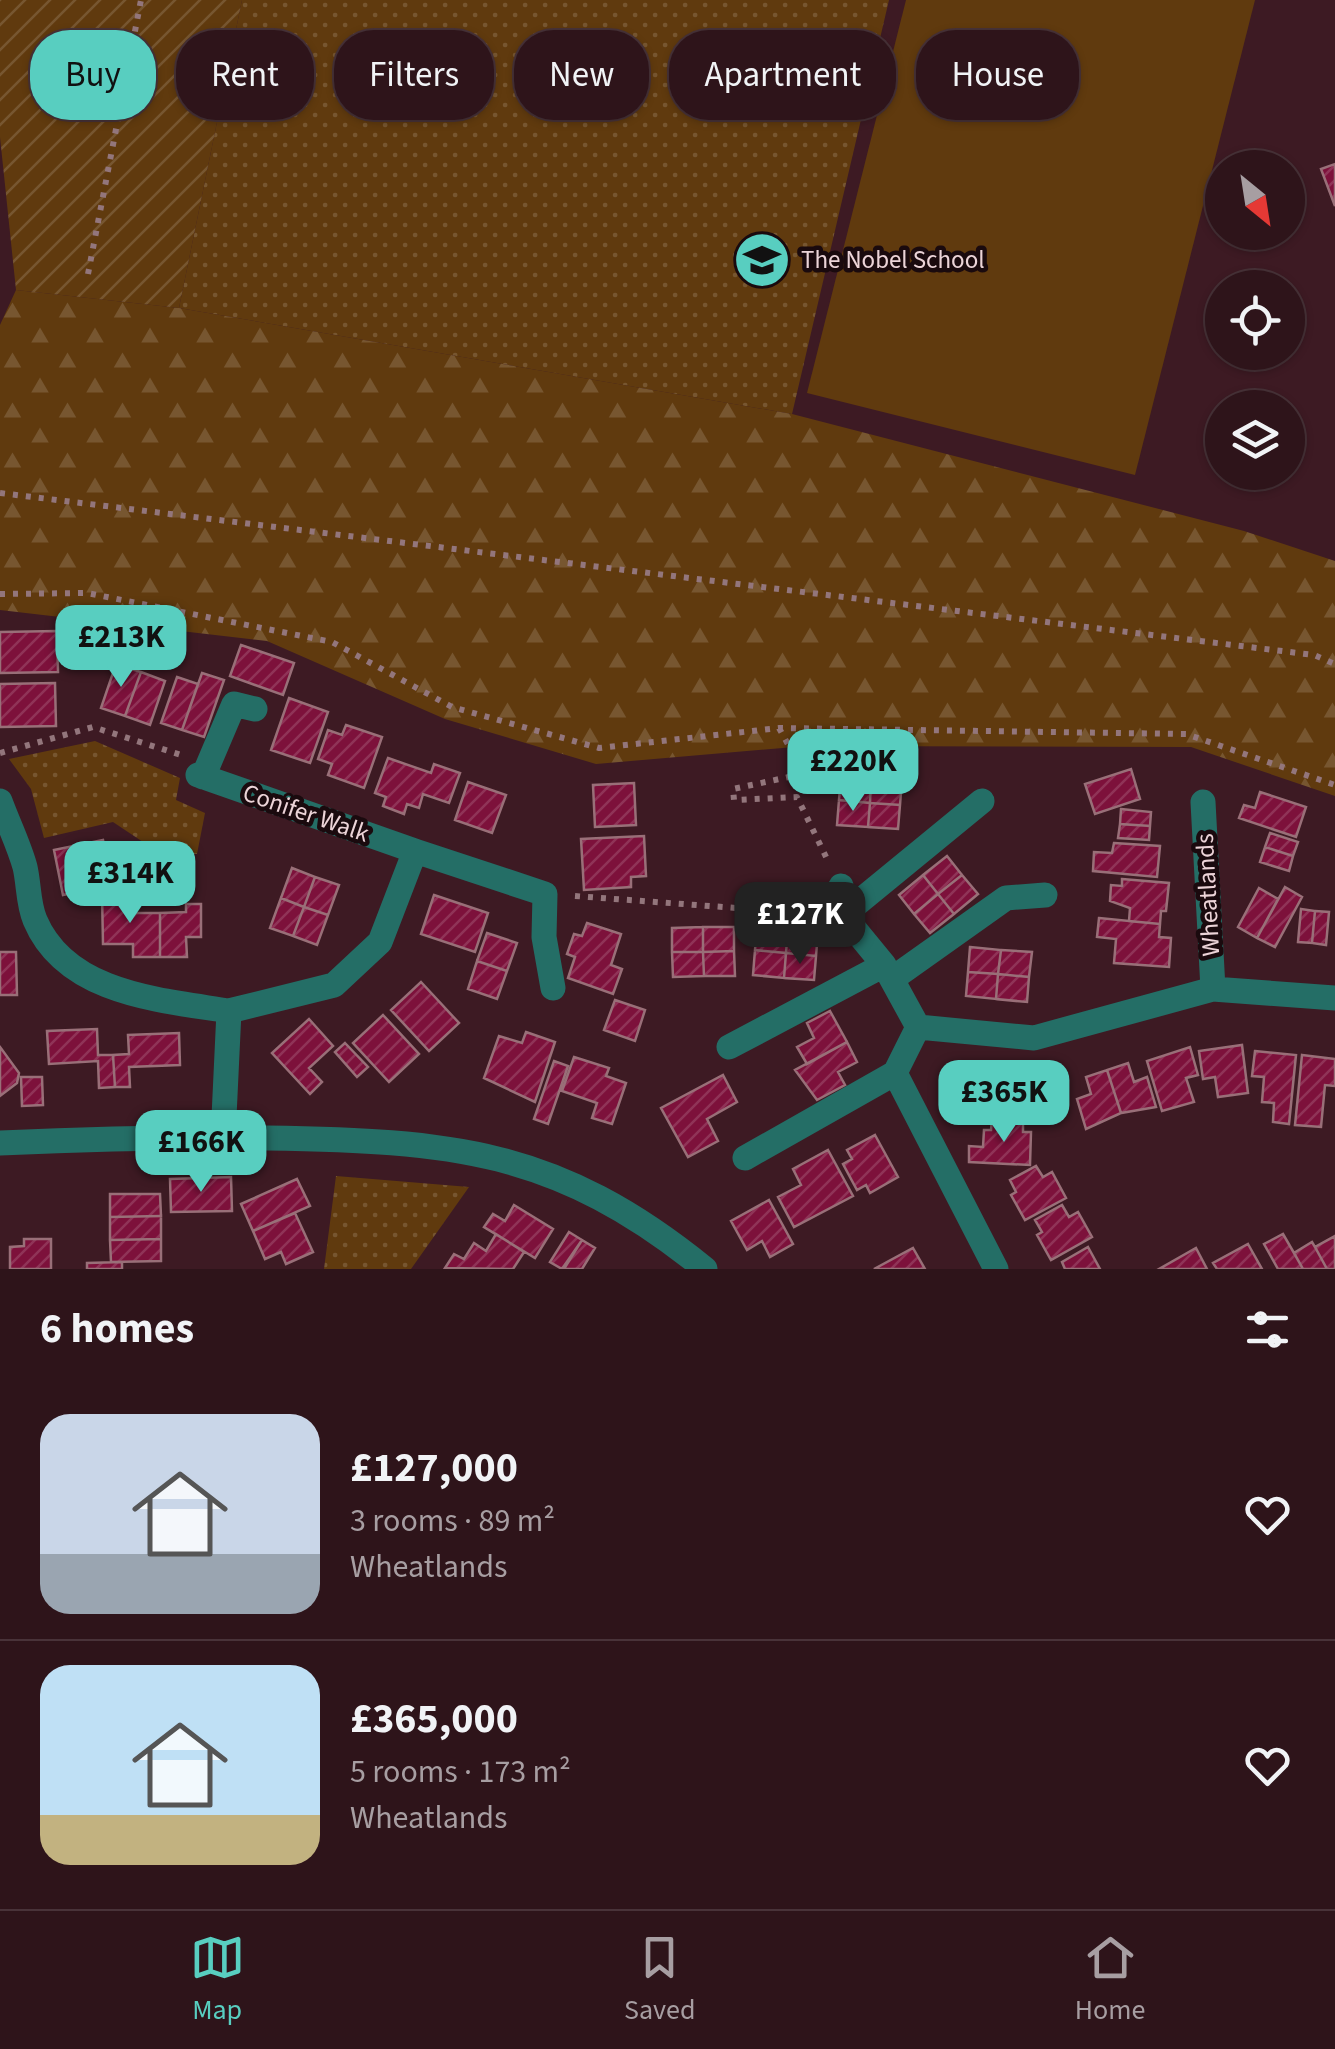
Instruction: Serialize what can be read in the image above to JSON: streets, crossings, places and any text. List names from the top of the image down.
{
  "streets": {
    "street": ["Conifer Walk", "Wheatlands"]
  },
  "places": {
    "school or university": ["The Nobel School"]
  },
  "north": "bottom right",
  "page": {
    "chip": [
      "Buy",
      "Rent",
      "Filters",
      "New",
      "Apartment",
      "House"
    ],
    "price": [
      "£213K",
      "£220K",
      "£314K",
      "£127K",
      "£365K",
      "£166K"
    ],
    "heading": "6 homes",
    "list": [
      {
        "name": "£127,000",
        "note": "3 rooms · 89 m² · Wheatlands"
      },
      {
        "name": "£365,000",
        "note": "5 rooms · 173 m² · Wheatlands"
      }
    ],
    "tabs": ["Map", "Saved", "Home"]
  }
}
